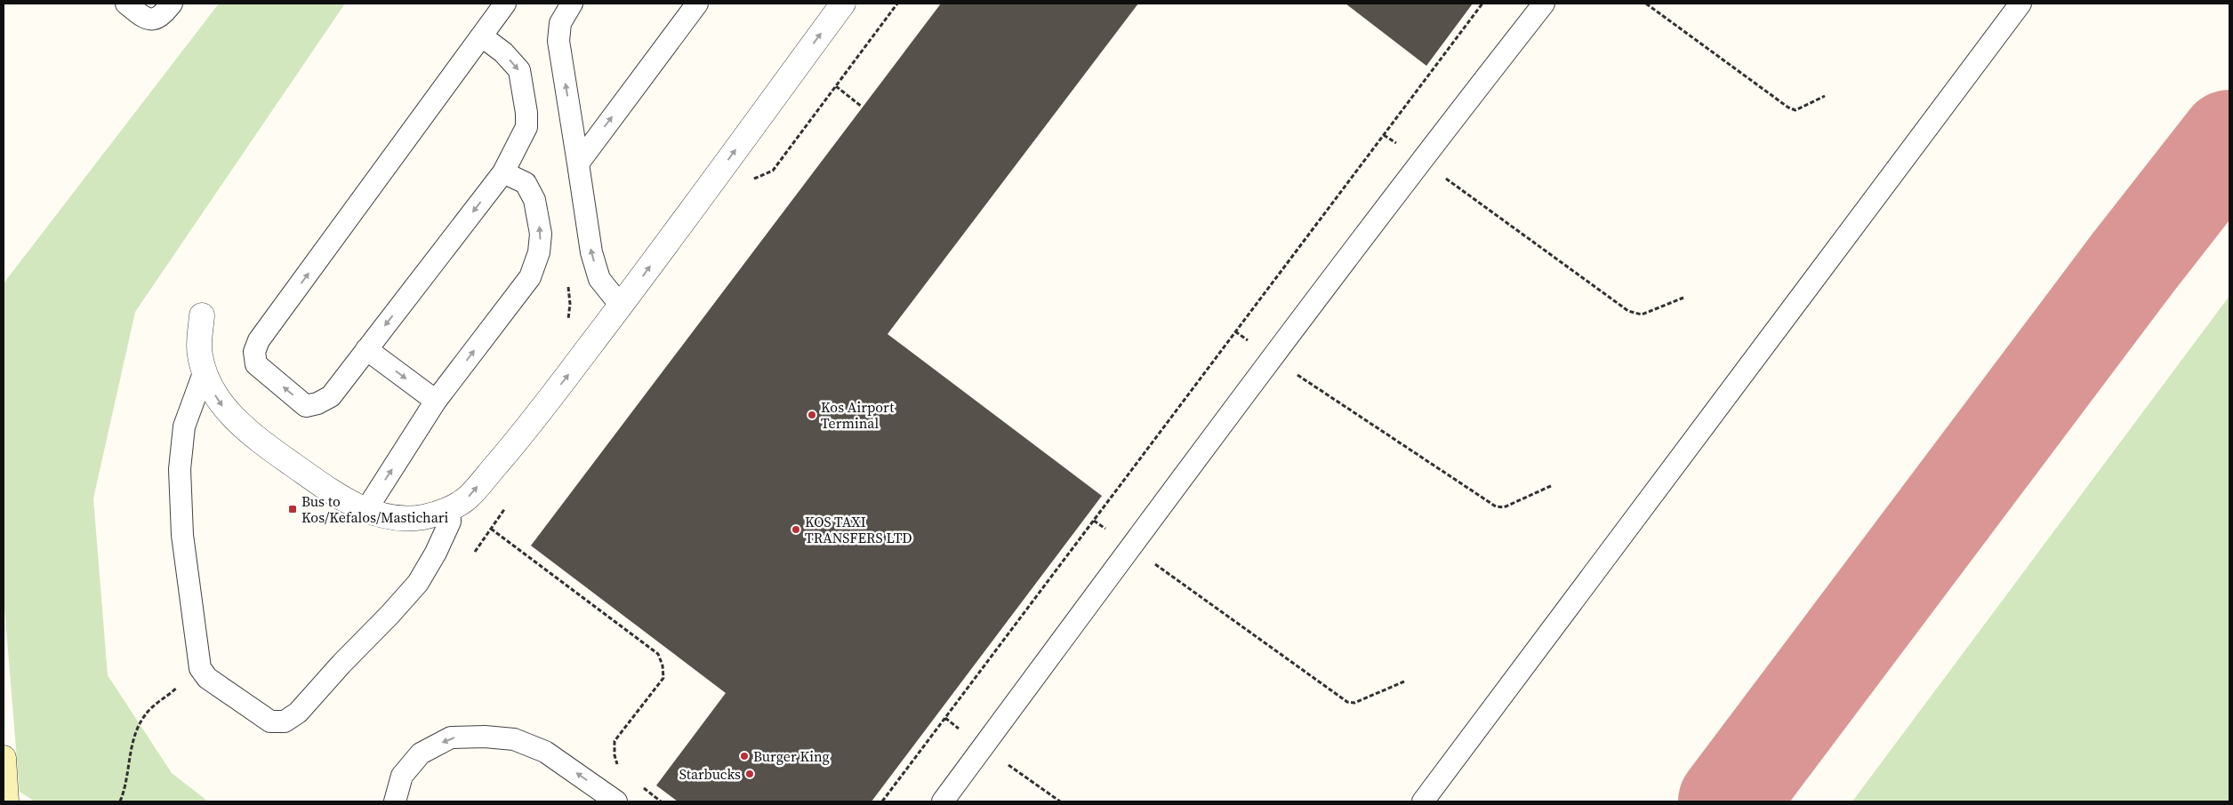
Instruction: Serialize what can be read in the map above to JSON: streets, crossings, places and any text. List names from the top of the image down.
{
  "places": {
    "other": [
      "Kos Airport Terminal",
      "KOS TAXI TRANSFERS LTD",
      "Burger King",
      "Starbucks"
    ],
    "transit": ["Bus to Kos/Kefalos/Mastichari"]
  }
}
